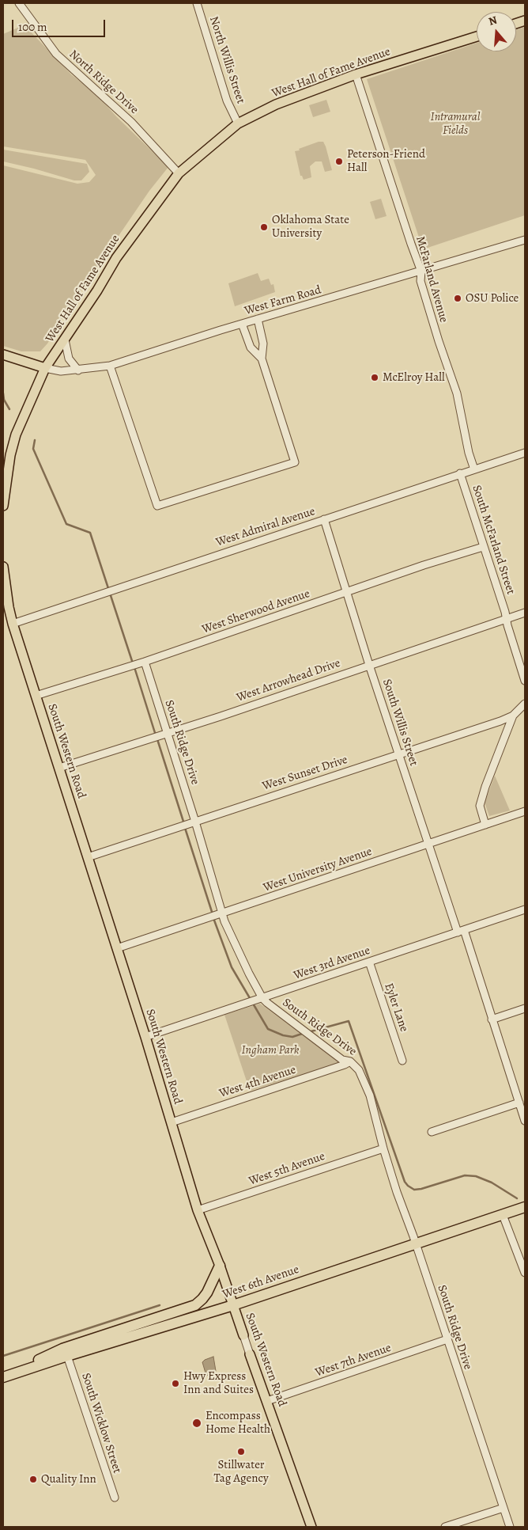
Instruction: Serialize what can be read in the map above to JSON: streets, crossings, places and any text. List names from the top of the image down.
{
  "streets": {
    "highway": ["West 6th Avenue"],
    "main road": ["West Hall of Fame Avenue", "South Western Road"],
    "street": [
      "North Willis Street",
      "North Ridge Drive",
      "McFarland Avenue",
      "West Farm Road",
      "West Admiral Avenue",
      "South McFarland Street",
      "West Sherwood Avenue",
      "West Arrowhead Drive",
      "South Willis Street",
      "South Ridge Drive",
      "West Sunset Drive",
      "West University Avenue",
      "West 3rd Avenue",
      "Eyler Lane",
      "West 4th Avenue",
      "West 5th Avenue",
      "West 7th Avenue",
      "South Wicklow Street"
    ]
  },
  "crossings": [
    ["North Willis Street", "West Hall of Fame Avenue"],
    ["West Hall of Fame Avenue", "North Ridge Drive"],
    ["West Hall of Fame Avenue", "McFarland Avenue"],
    ["West Hall of Fame Avenue", "West Farm Road"],
    ["McFarland Avenue", "West Farm Road"],
    ["McFarland Avenue", "West Admiral Avenue"],
    ["West Admiral Avenue", "South McFarland Street"],
    ["West Admiral Avenue", "South Willis Street"],
    ["West Admiral Avenue", "South Western Road"],
    ["South McFarland Street", "West Sherwood Avenue"],
    ["South McFarland Street", "West Arrowhead Drive"],
    ["West Sherwood Avenue", "South Willis Street"],
    ["West Sherwood Avenue", "South Ridge Drive"],
    ["West Sherwood Avenue", "South Western Road"],
    ["West Arrowhead Drive", "South Willis Street"],
    ["West Arrowhead Drive", "South Ridge Drive"],
    ["West Arrowhead Drive", "South Western Road"],
    ["South Willis Street", "West Sunset Drive"],
    ["South Willis Street", "West University Avenue"],
    ["South Willis Street", "West 3rd Avenue"],
    ["South Ridge Drive", "West Sunset Drive"],
    ["South Ridge Drive", "West University Avenue"],
    ["South Ridge Drive", "West 3rd Avenue"],
    ["South Ridge Drive", "West 4th Avenue"],
    ["South Ridge Drive", "West 5th Avenue"],
    ["South Ridge Drive", "West 6th Avenue"],
    ["South Ridge Drive", "West 7th Avenue"],
    ["South Western Road", "West Sunset Drive"],
    ["South Western Road", "West University Avenue"],
    ["South Western Road", "West 3rd Avenue"],
    ["South Western Road", "West 4th Avenue"],
    ["South Western Road", "West 5th Avenue"],
    ["South Western Road", "West 6th Avenue"],
    ["South Western Road", "West 7th Avenue"],
    ["West 3rd Avenue", "Eyler Lane"],
    ["West 6th Avenue", "South Wicklow Street"]
  ],
  "parks": ["Intramural Fields", "Ingham Park"],
  "places": [
    "Peterson-Friend Hall",
    "Oklahoma State University",
    "OSU Police",
    "McElroy Hall",
    "Hwy Express Inn and Suites",
    "Encompass Home Health",
    "Stillwater Tag Agency",
    "Quality Inn"
  ],
  "scale_bar": "100 m",
  "north": "top"
}
